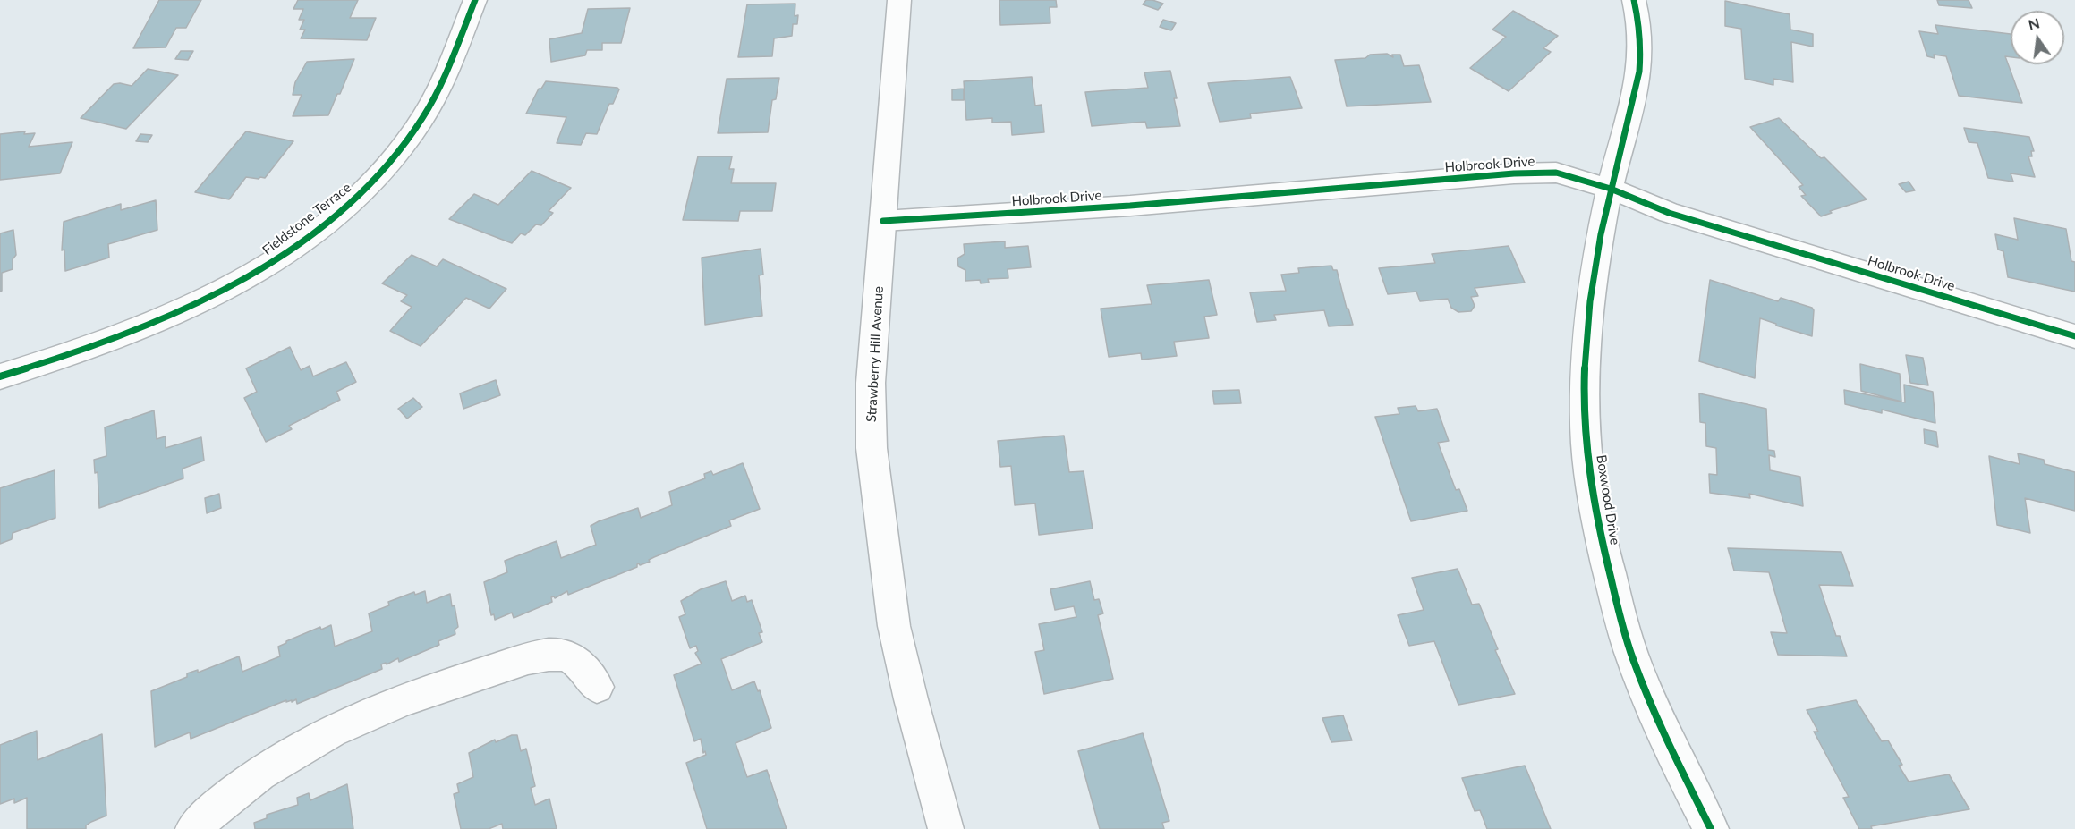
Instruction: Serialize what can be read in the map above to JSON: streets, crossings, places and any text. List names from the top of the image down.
{
  "streets": {
    "street": [
      "Holbrook Drive",
      "Fieldstone Terrace",
      "Strawberry Hill Avenue",
      "Boxwood Drive"
    ]
  },
  "crossings": [
    ["Holbrook Drive", "Strawberry Hill Avenue"],
    ["Holbrook Drive", "Boxwood Drive"]
  ],
  "north": "top"
}
